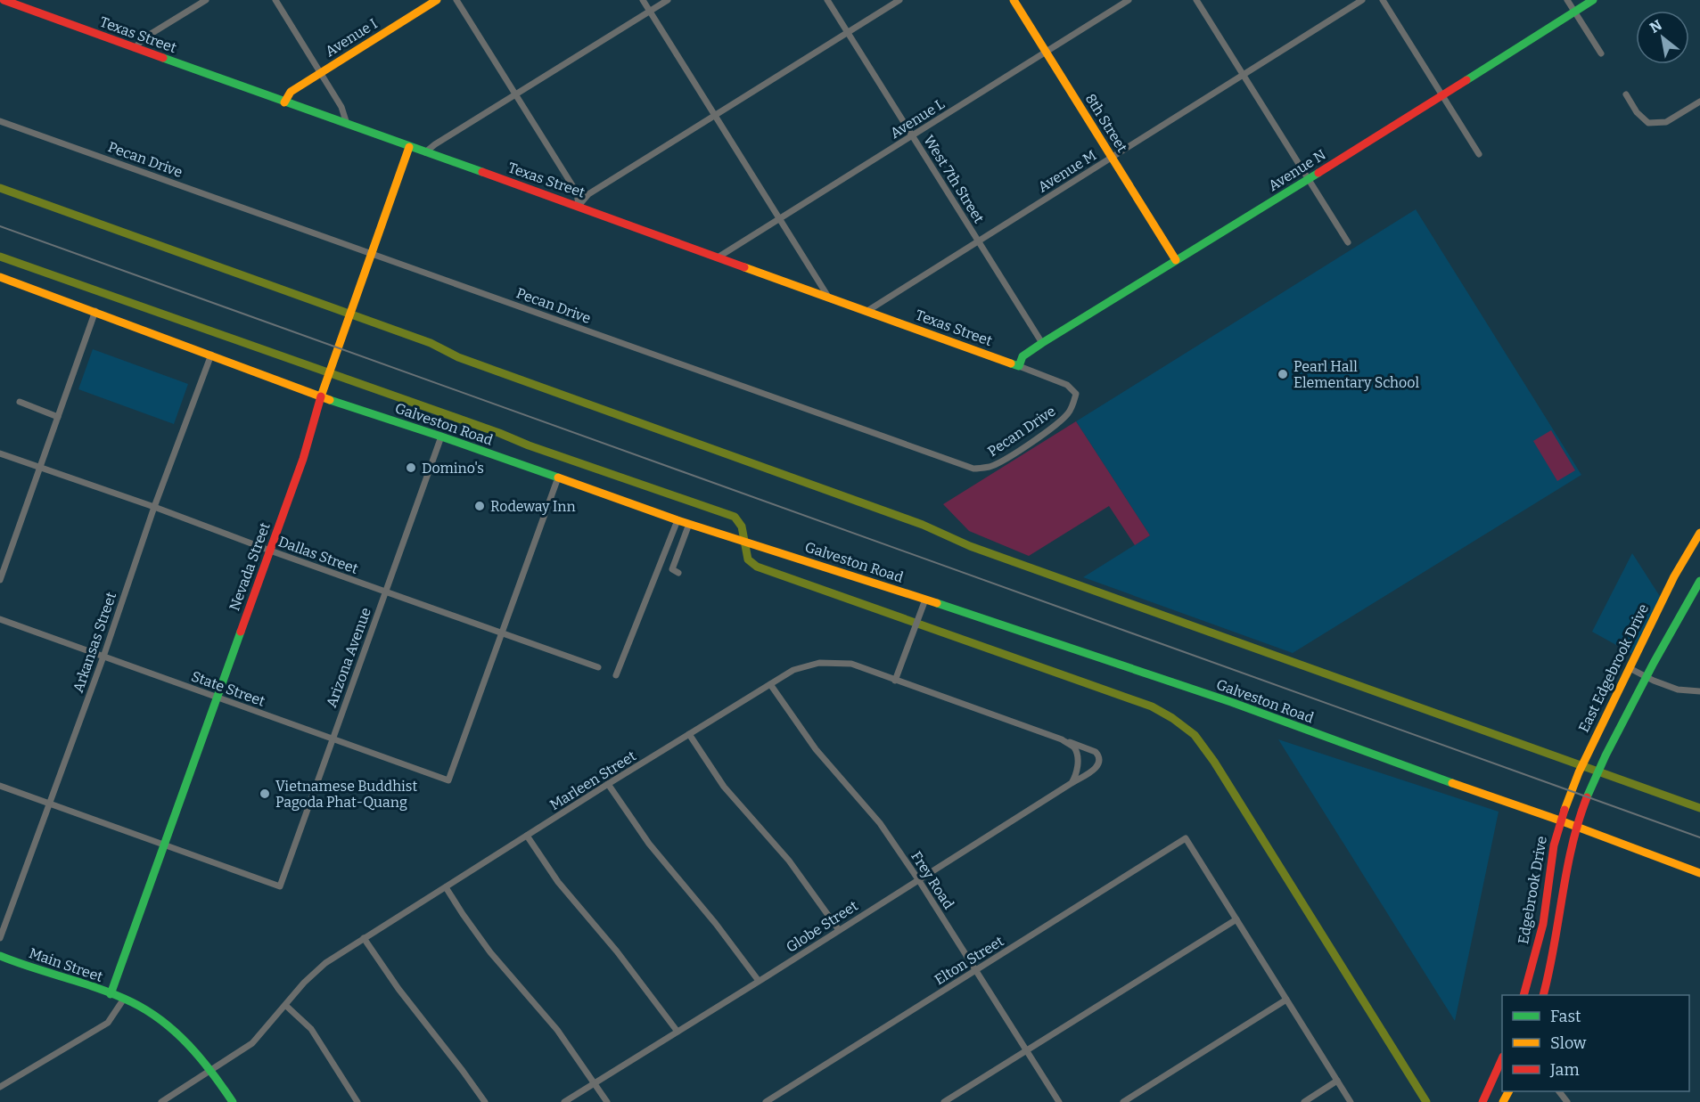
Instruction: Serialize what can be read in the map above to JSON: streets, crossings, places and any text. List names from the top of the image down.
{
  "streets": {
    "street": [
      "Texas Street",
      "Avenue I",
      "Avenue L",
      "8th Street",
      "Pecan Drive",
      "Avenue N",
      "Avenue M",
      "West 7th Street",
      "Galveston Road",
      "Dallas Street",
      "Nevada Street",
      "Arkansas Street",
      "Arizona Avenue",
      "East Edgebrook Drive",
      "State Street",
      "Marleen Street",
      "Frey Road",
      "Edgebrook Drive",
      "Globe Street",
      "Elton Street",
      "Main Street"
    ]
  },
  "crossings": [
    ["Texas Street", "Avenue I"],
    ["Texas Street", "Avenue L"],
    ["Texas Street", "Pecan Drive"],
    ["Texas Street", "Avenue N"],
    ["Texas Street", "Avenue M"],
    ["Texas Street", "Nevada Street"],
    ["Avenue L", "8th Street"],
    ["Avenue L", "West 7th Street"],
    ["8th Street", "Avenue N"],
    ["8th Street", "Avenue M"],
    ["Pecan Drive", "Nevada Street"],
    ["Avenue N", "West 7th Street"],
    ["Avenue M", "West 7th Street"],
    ["Galveston Road", "Nevada Street"],
    ["Galveston Road", "Arkansas Street"],
    ["Galveston Road", "Arizona Avenue"],
    ["Galveston Road", "East Edgebrook Drive"],
    ["Galveston Road", "Edgebrook Drive"],
    ["Dallas Street", "Nevada Street"],
    ["Dallas Street", "Arkansas Street"],
    ["Dallas Street", "Arizona Avenue"],
    ["Dallas Street", "State Street"],
    ["Nevada Street", "Arizona Avenue"],
    ["Nevada Street", "State Street"],
    ["Nevada Street", "Main Street"],
    ["Arkansas Street", "State Street"],
    ["Arizona Avenue", "State Street"],
    ["East Edgebrook Drive", "Edgebrook Drive"],
    ["Marleen Street", "Frey Road"],
    ["Marleen Street", "Globe Street"],
    ["Marleen Street", "Main Street"],
    ["Frey Road", "Globe Street"],
    ["Frey Road", "Elton Street"]
  ],
  "places": [
    "Pearl Hall Elementary School",
    "Domino's",
    "Rodeway Inn",
    "Vietnamese Buddhist Pagoda Phat-Quang"
  ],
  "legend": ["Fast", "Slow", "Jam"],
  "north": "top left"
}
